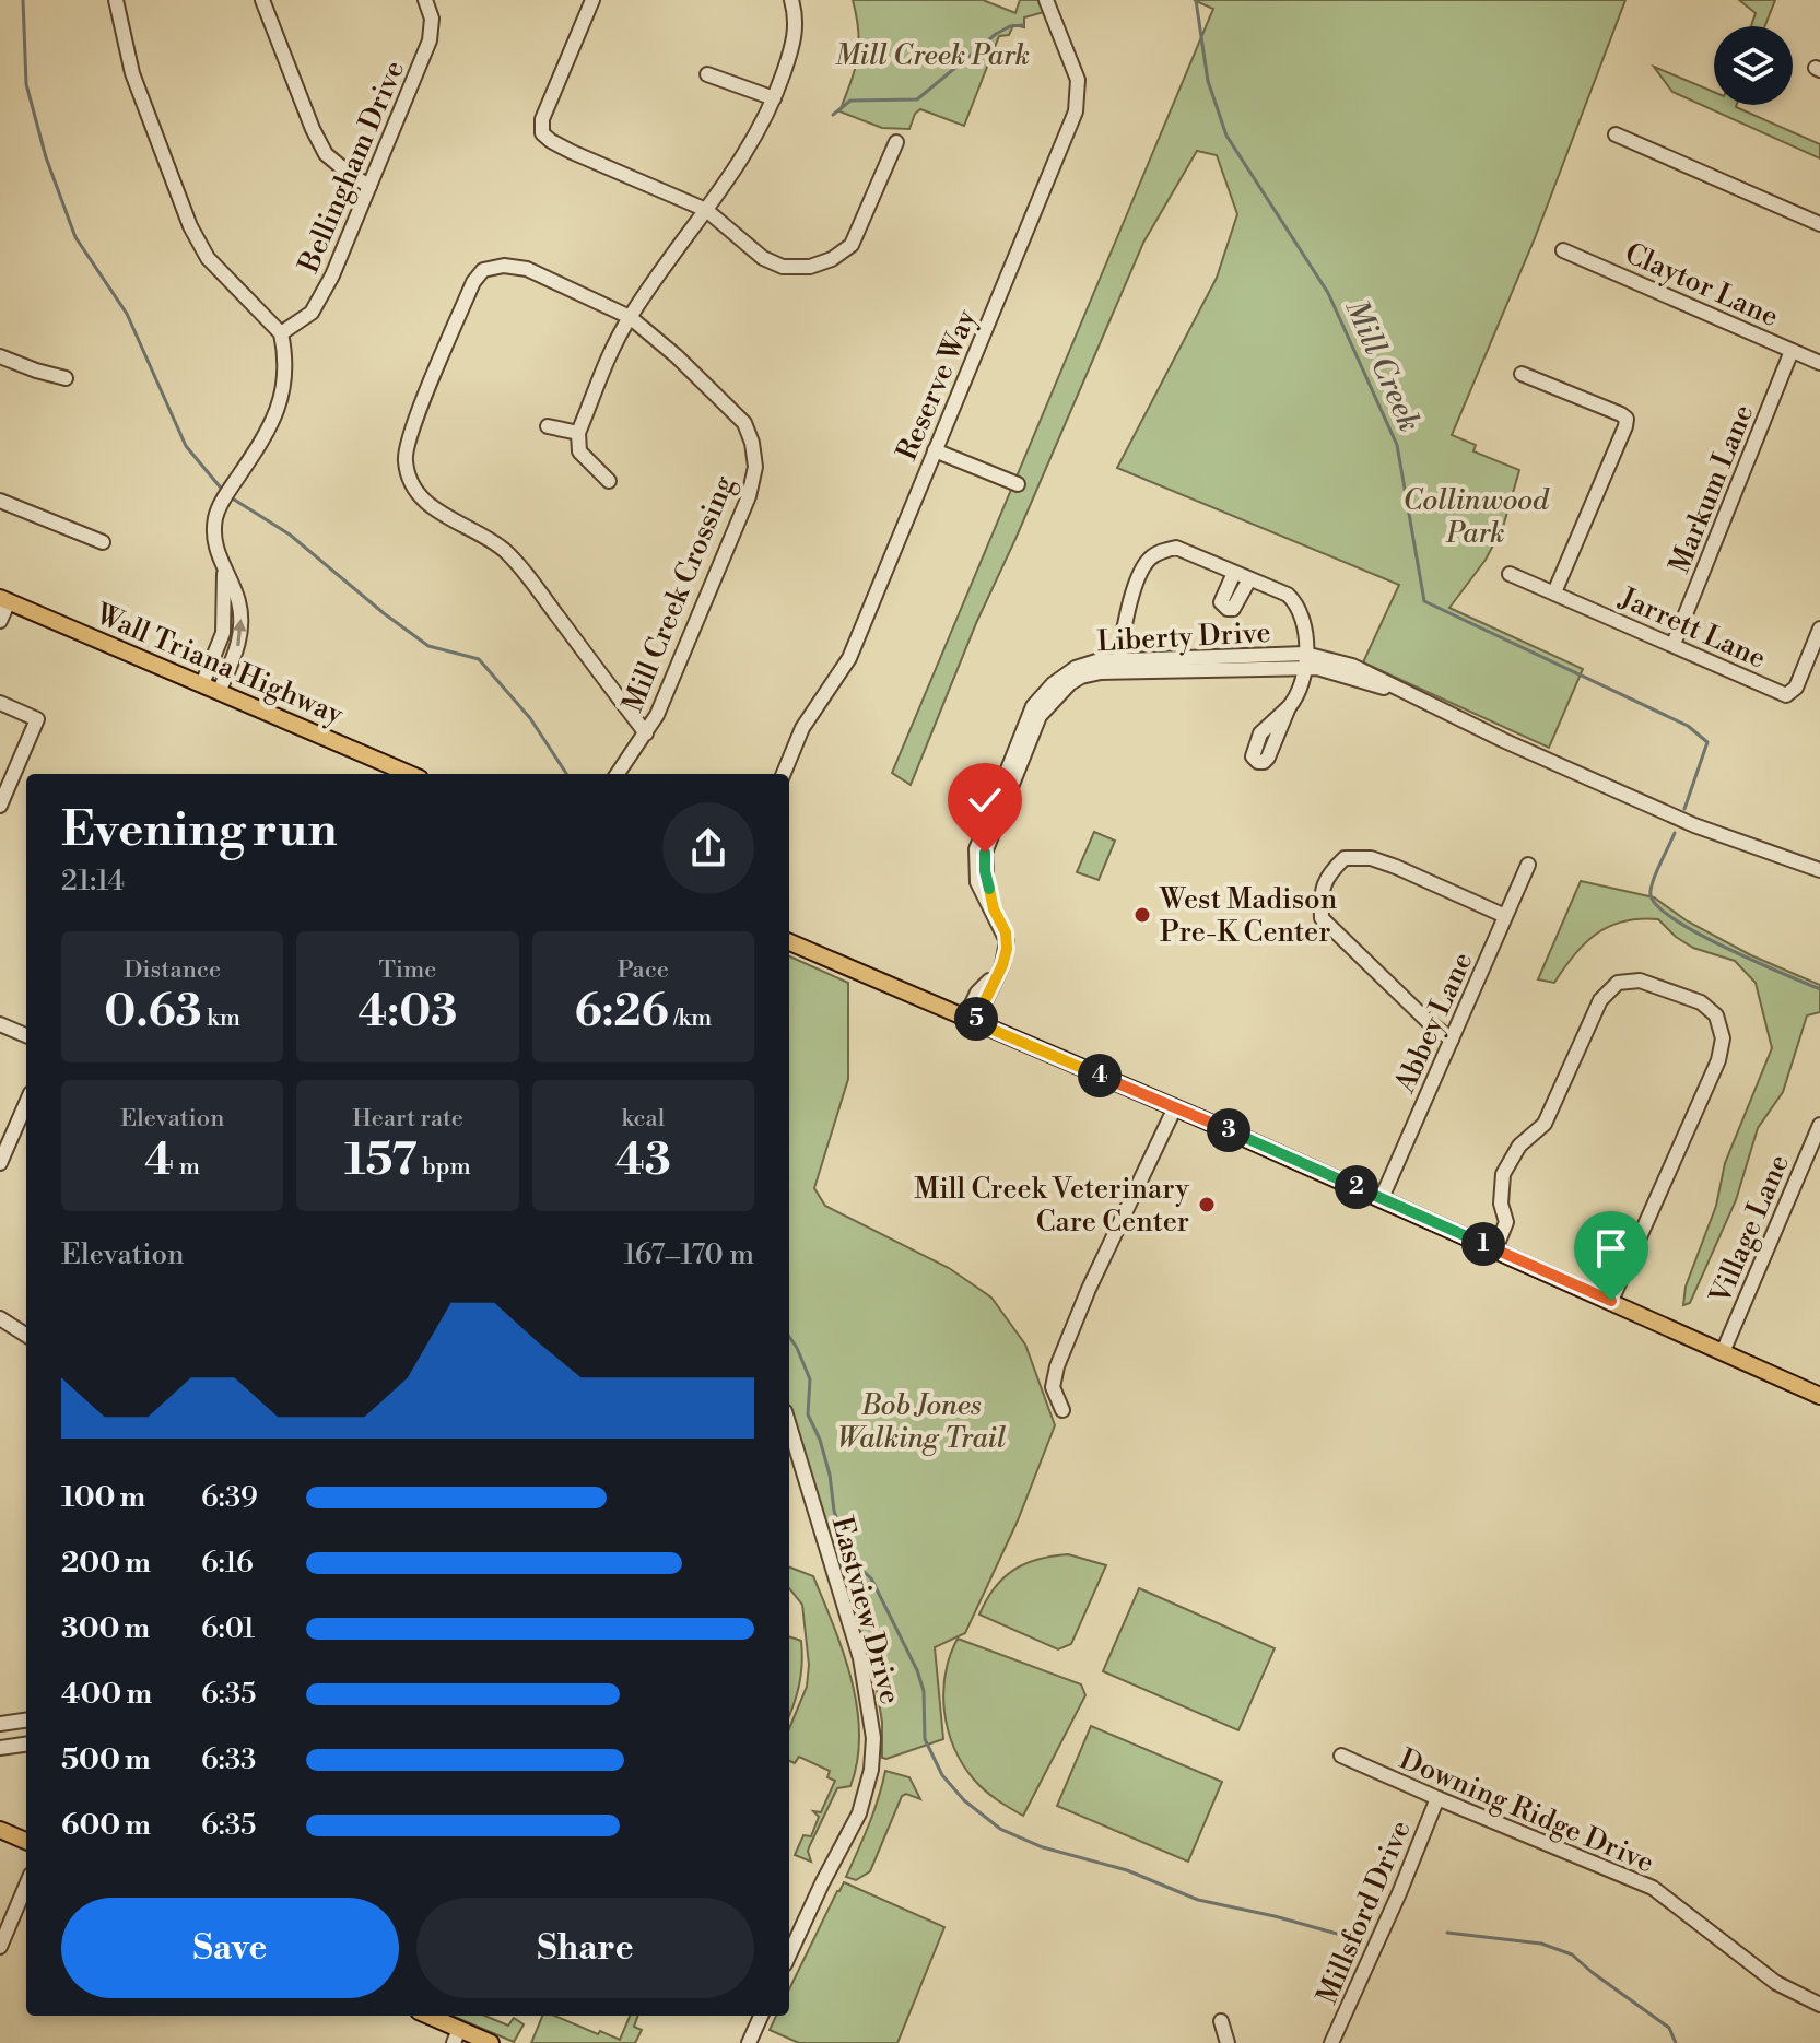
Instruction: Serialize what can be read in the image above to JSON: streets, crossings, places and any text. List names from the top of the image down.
{
  "streets": {
    "main road": ["Wall Triana Highway"],
    "street": [
      "Bellingham Drive",
      "Claytor Lane",
      "Reserve Way",
      "Markum Lane",
      "Mill Creek Crossing",
      "Jarrett Lane",
      "Liberty Drive",
      "Abbey Lane",
      "Village Lane",
      "Eastview Drive",
      "Downing Ridge Drive",
      "Millsford Drive"
    ]
  },
  "crossings": [
    ["Claytor Lane", "Markum Lane"],
    ["Markum Lane", "Jarrett Lane"],
    ["Downing Ridge Drive", "Millsford Drive"]
  ],
  "water": ["Mill Creek"],
  "parks": ["Mill Creek Park", "Collinwood Park", "Bob Jones Walking Trail"],
  "places": ["West Madison Pre-K Center", "Mill Creek Veterinary Care Center"],
  "page": {
    "heading": ["Evening run", "21:14"],
    "stats": [
      ["Distance", "0.63 km"],
      ["Time", "4:03"],
      ["Pace", "6:26 /km"],
      ["Elevation", "4 m"],
      ["Heart rate", "157 bpm"],
      ["kcal", "43"]
    ],
    "pins": [
      "5",
      "4",
      "3",
      "2",
      "1"
    ],
    "chart": ["Elevation", "167–170 m"],
    "list": [
      {
        "name": "100 m",
        "note": "6:39"
      },
      {
        "name": "200 m",
        "note": "6:16"
      },
      {
        "name": "300 m",
        "note": "6:01"
      },
      {
        "name": "400 m",
        "note": "6:35"
      },
      {
        "name": "500 m",
        "note": "6:33"
      },
      {
        "name": "600 m",
        "note": "6:35"
      }
    ],
    "buttons": ["Save", "Share"]
  }
}
